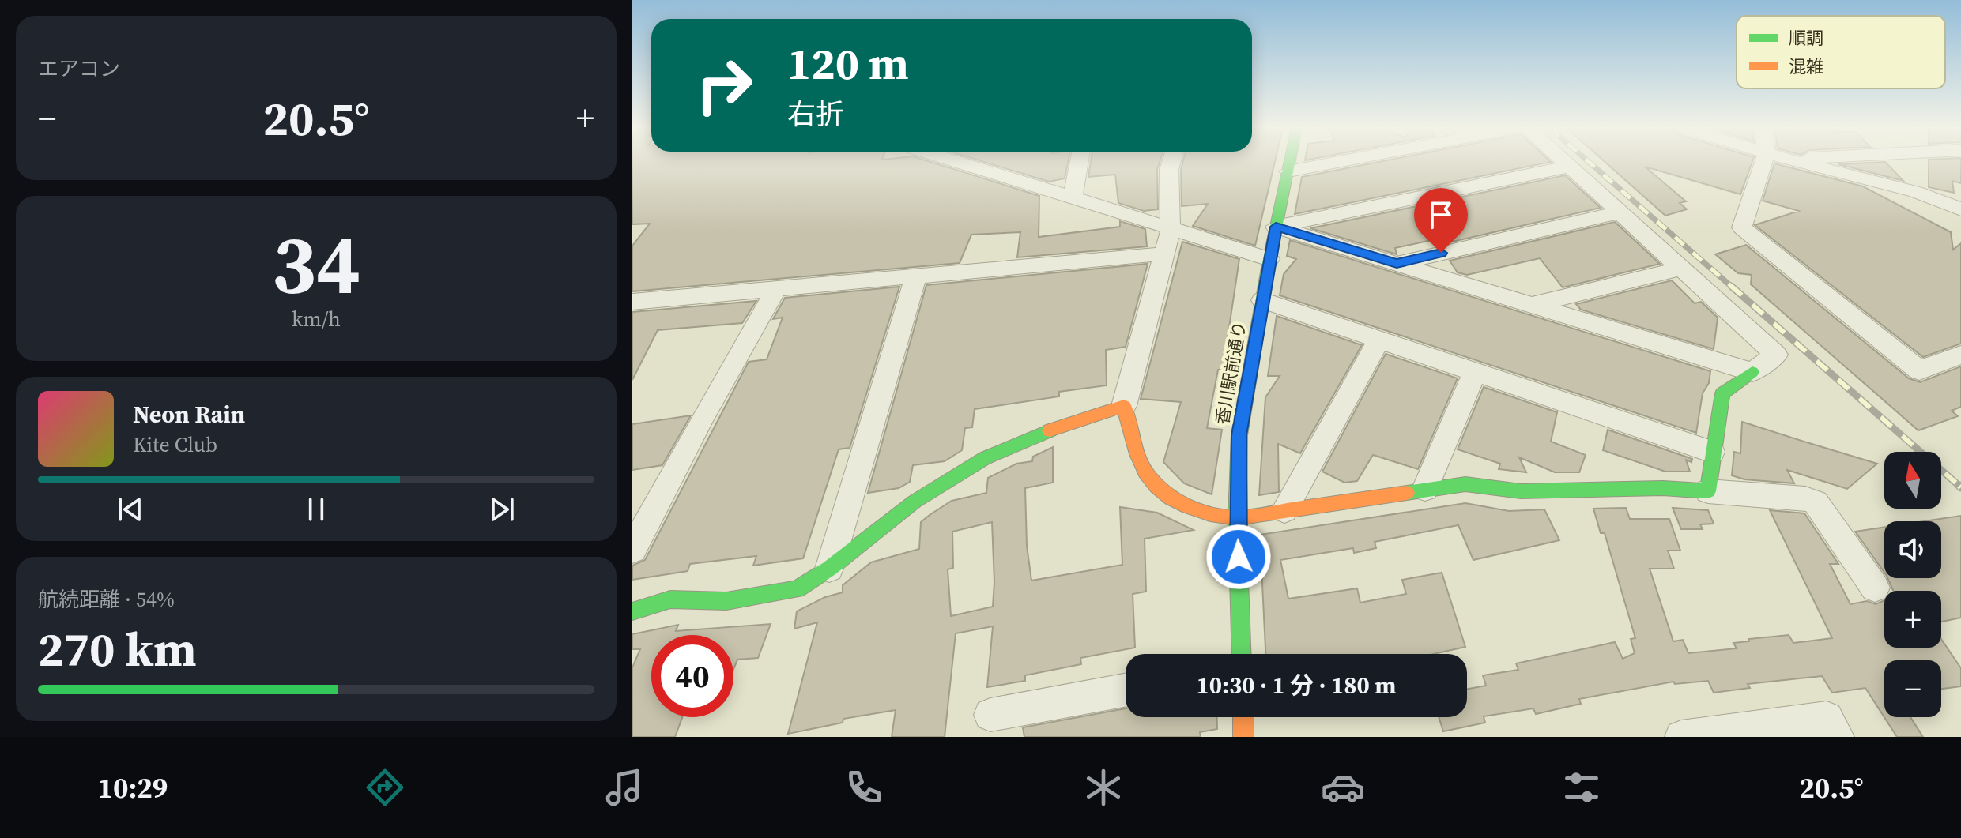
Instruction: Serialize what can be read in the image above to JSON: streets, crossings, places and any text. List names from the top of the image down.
{
  "streets": {
    "street": ["香川駅前通り"]
  },
  "legend": ["順調", "混雑"],
  "north": "top",
  "page": {
    "tile": [
      "エアコン",
      ["34", "km/h"],
      ["航続距離 · 54%", "270 km"]
    ],
    "turn": ["120 m", "右折"],
    "heat": ["−", "20.5°", "+"],
    "song": ["Neon Rain", "Kite Club"],
    "map_buttons": ["+", "−"],
    "limit": "40",
    "trip": "10:30 · 1 分 · 180 m",
    "tabs": ["10:29", "20.5°"]
  }
}
